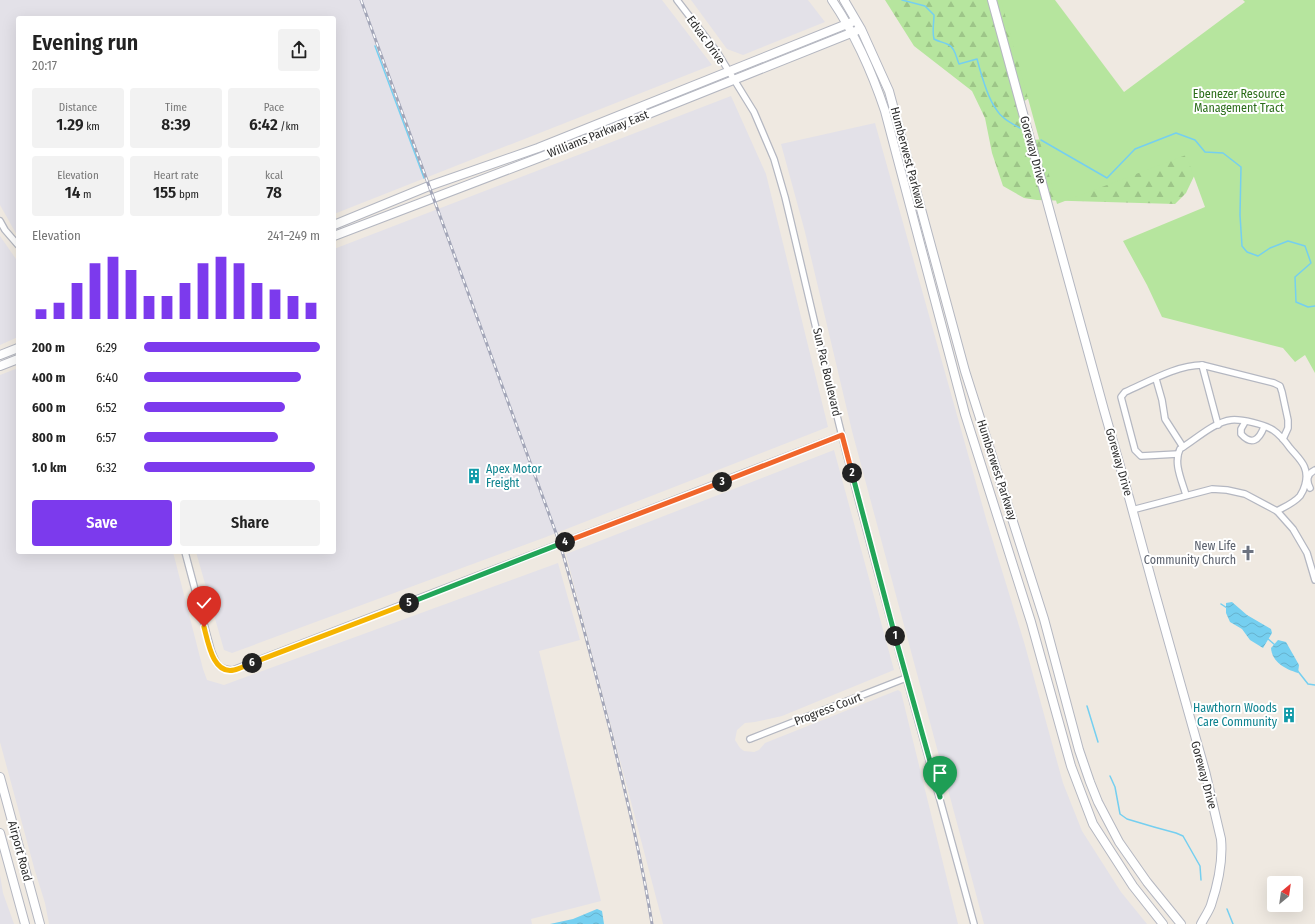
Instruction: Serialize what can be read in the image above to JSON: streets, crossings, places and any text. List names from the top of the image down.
{
  "streets": {
    "main road": [
      "Williams Parkway East",
      "Goreway Drive",
      "Humberwest Parkway",
      "Airport Road"
    ],
    "street": ["Edvac Drive", "Sun Pac Boulevard", "Progress Court"]
  },
  "crossings": [
    ["Edvac Drive", "Williams Parkway East"],
    ["Edvac Drive", "Sun Pac Boulevard"],
    ["Williams Parkway East", "Humberwest Parkway"],
    ["Williams Parkway East", "Sun Pac Boulevard"],
    ["Sun Pac Boulevard", "Progress Court"]
  ],
  "parks": ["Ebenezer Resource Management Tract"],
  "places": {
    "building": ["Apex Motor Freight", "Hawthorn Woods Care Community"],
    "church": ["New Life Community Church"]
  },
  "north": "top right",
  "page": {
    "heading": ["Evening run", "20:17"],
    "stats": [
      ["Distance", "1.29 km"],
      ["Time", "8:39"],
      ["Pace", "6:42 /km"],
      ["Elevation", "14 m"],
      ["Heart rate", "155 bpm"],
      ["kcal", "78"]
    ],
    "chart": ["Elevation", "241–249 m"],
    "list": [
      {
        "name": "200 m",
        "note": "6:29"
      },
      {
        "name": "400 m",
        "note": "6:40"
      },
      {
        "name": "600 m",
        "note": "6:52"
      },
      {
        "name": "800 m",
        "note": "6:57"
      },
      {
        "name": "1.0 km",
        "note": "6:32"
      }
    ],
    "pins": [
      "2",
      "3",
      "4",
      "5",
      "1",
      "6"
    ],
    "buttons": ["Save", "Share"]
  }
}
